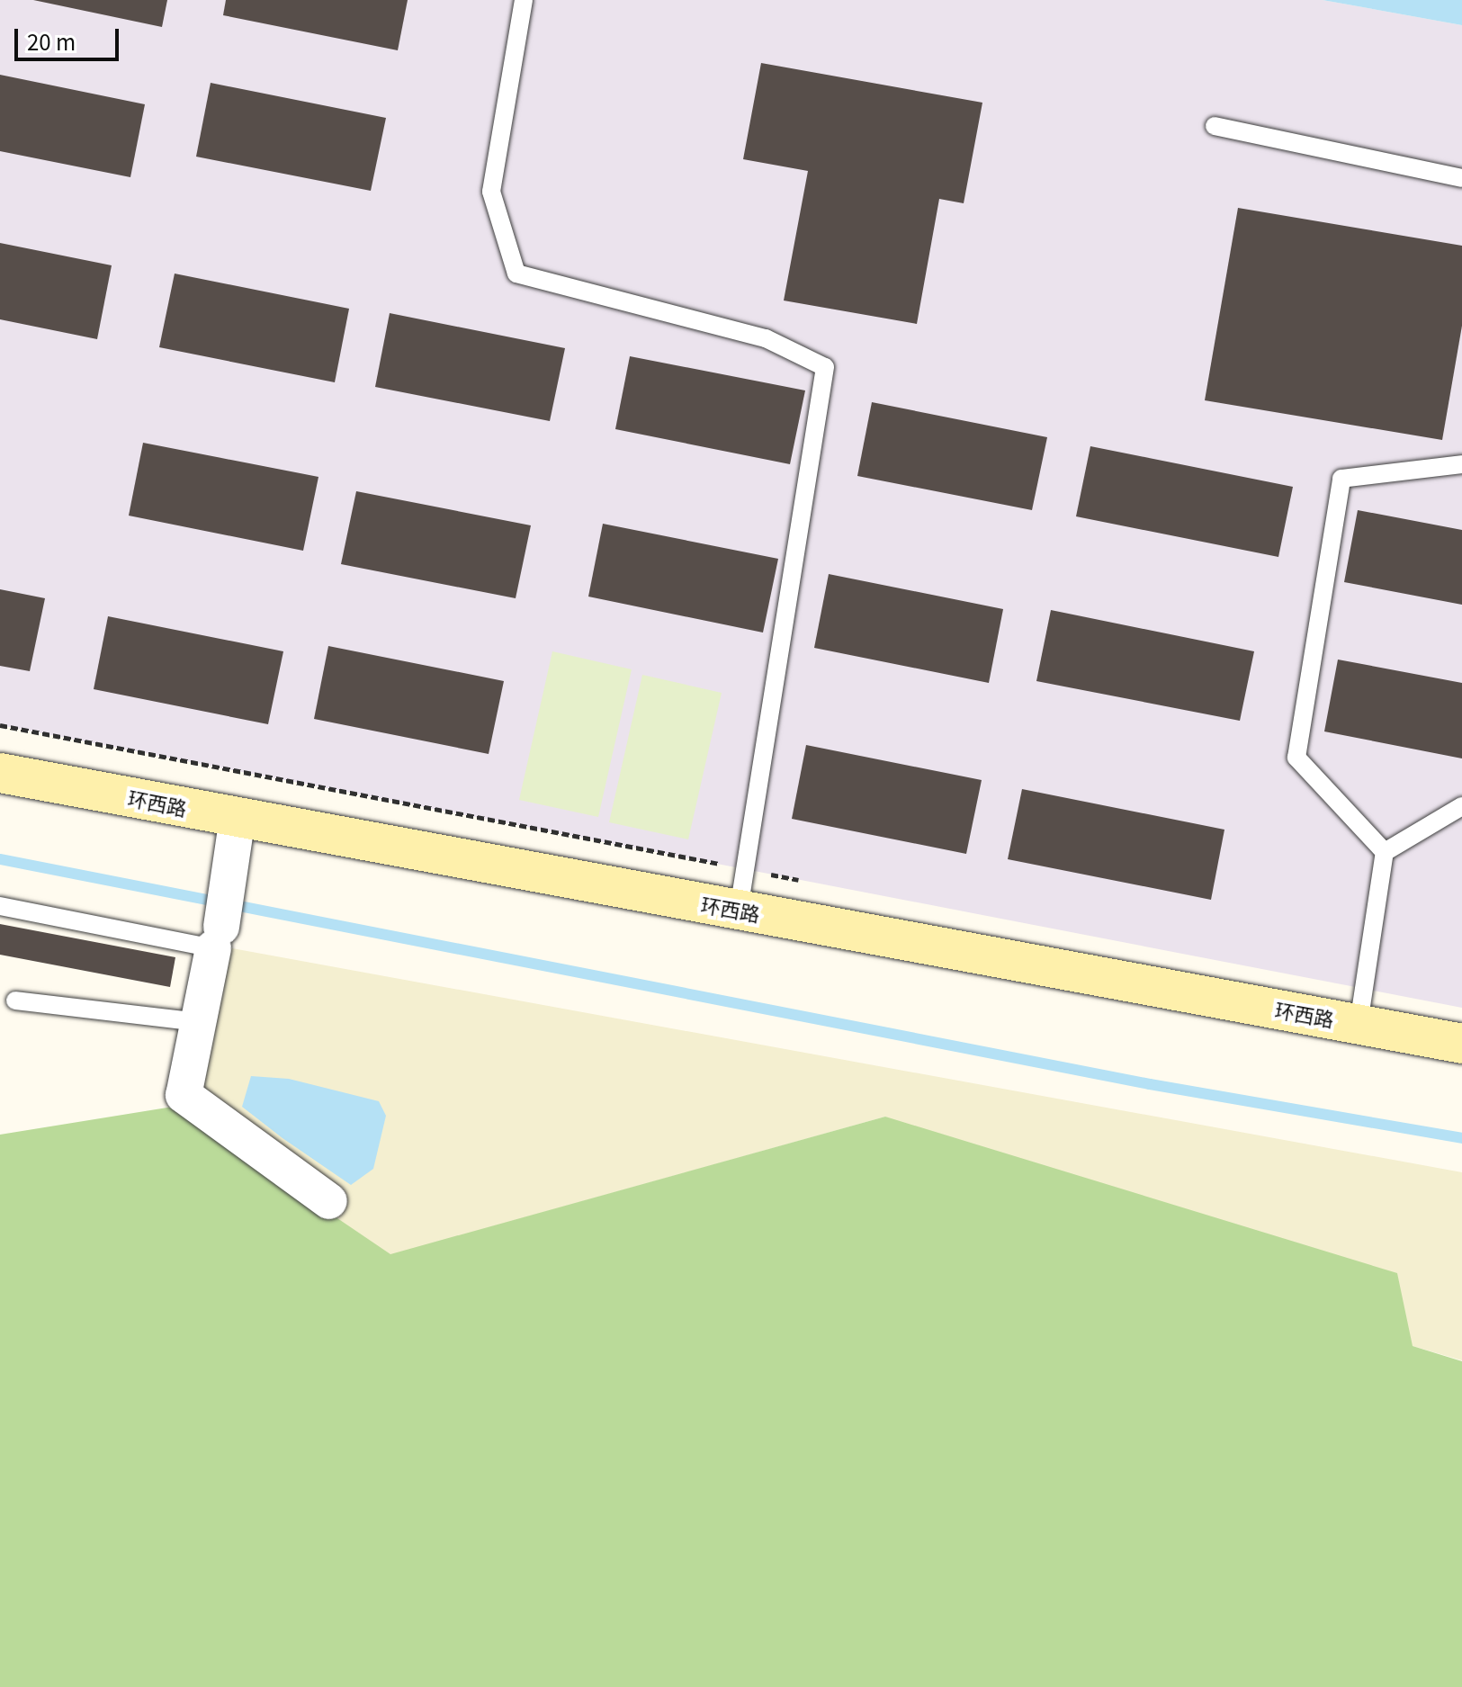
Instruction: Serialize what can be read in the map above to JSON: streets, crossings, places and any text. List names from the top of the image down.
{
  "streets": {
    "street": ["环西路"]
  },
  "scale_bar": "20 m"
}
